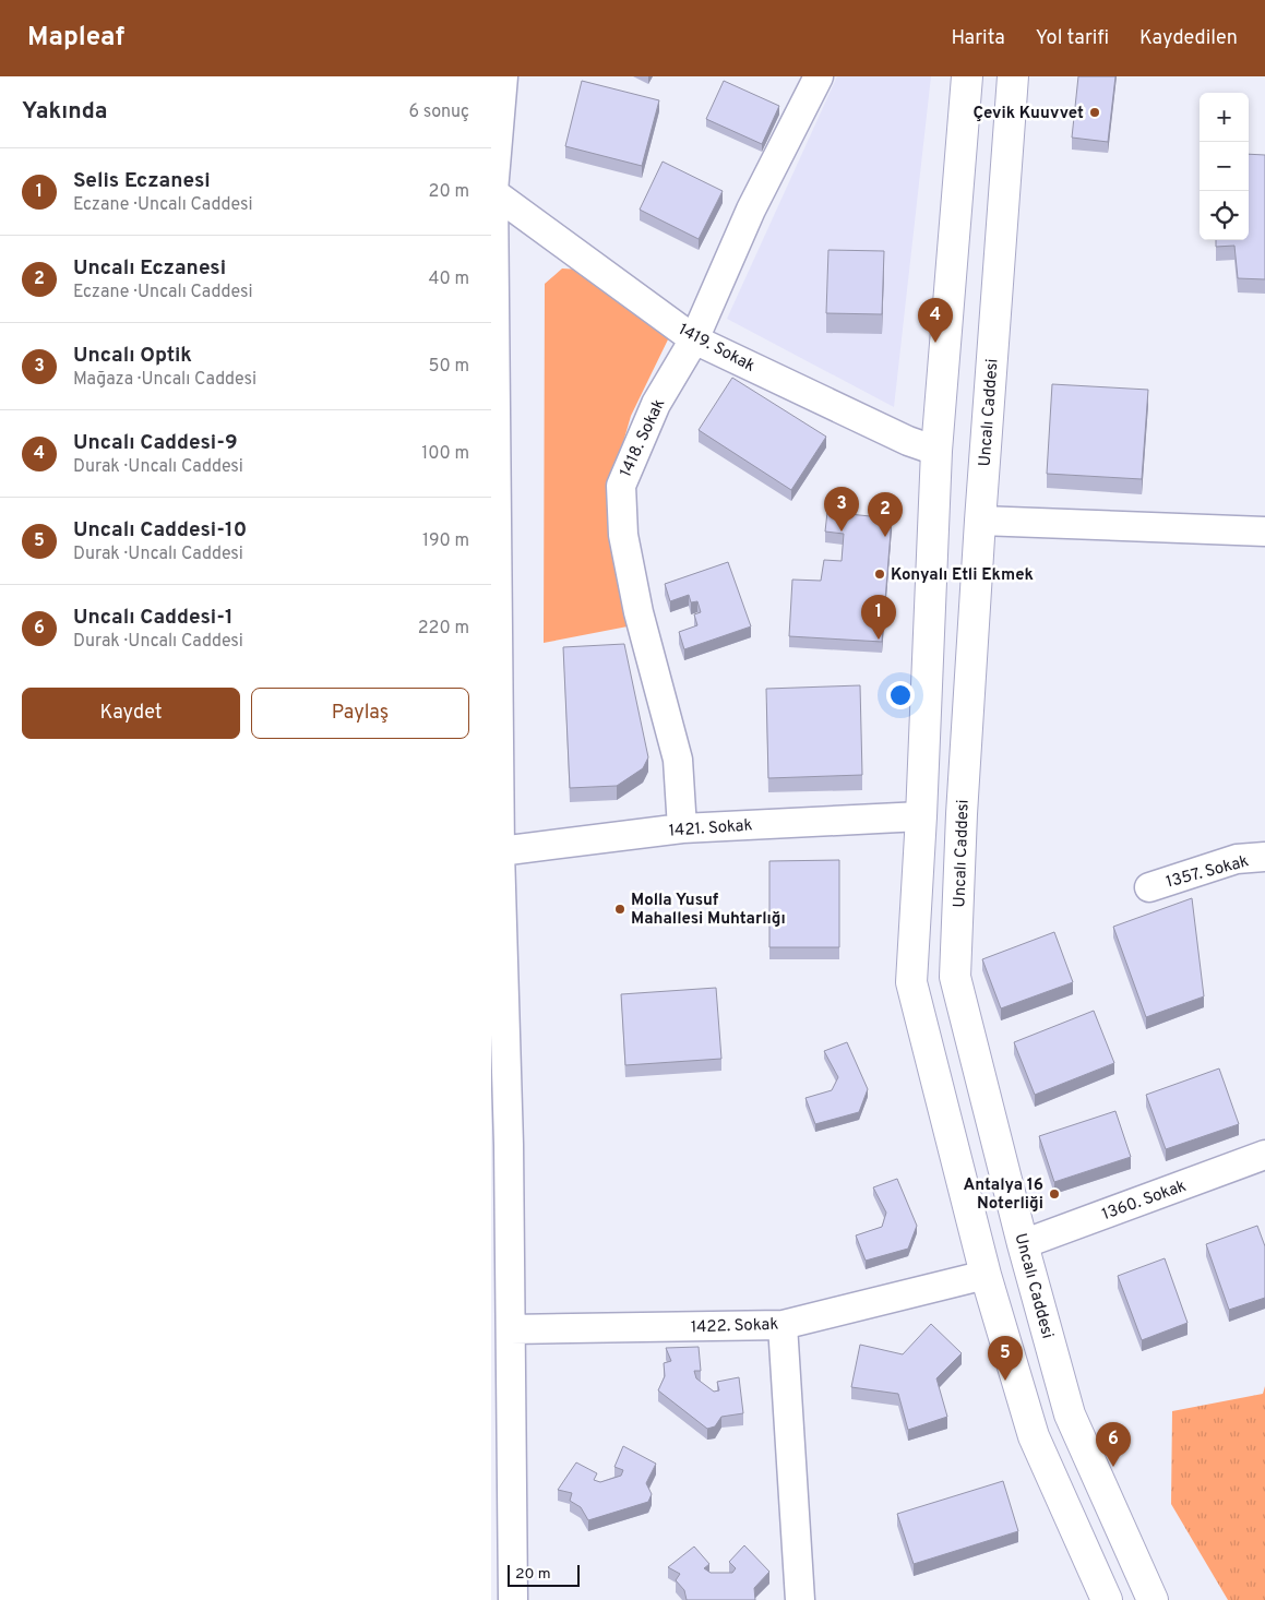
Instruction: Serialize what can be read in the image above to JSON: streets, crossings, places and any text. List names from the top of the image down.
{
  "streets": {
    "main road": ["Uncalı Caddesi"],
    "street": [
      "1419. Sokak",
      "1418. Sokak",
      "1421. Sokak",
      "1357. Sokak",
      "1360. Sokak",
      "1422. Sokak"
    ]
  },
  "crossings": [
    ["1419. Sokak", "1418. Sokak"],
    ["Uncalı Caddesi", "1360. Sokak"],
    ["1418. Sokak", "1421. Sokak"]
  ],
  "places": [
    "Çevik Kuuvvet",
    "Konyalı Etli Ekmek",
    "Molla Yusuf Mahallesi Muhtarlığı",
    "Antalya 16 Noterliği"
  ],
  "scale_bar": "20 m",
  "page": {
    "header": "Mapleaf",
    "nav": ["Harita", "Yol tarifi", "Kaydedilen"],
    "heading": ["Yakında", "6 sonuç"],
    "map_buttons": ["+", "−"],
    "list": [
      {
        "mark": "1",
        "name": "Selis Eczanesi",
        "note": "Eczane · Uncalı Caddesi",
        "value": "20 m"
      },
      {
        "mark": "2",
        "name": "Uncalı Eczanesi",
        "note": "Eczane · Uncalı Caddesi",
        "value": "40 m"
      },
      {
        "mark": "3",
        "name": "Uncalı Optik",
        "note": "Mağaza · Uncalı Caddesi",
        "value": "50 m"
      },
      {
        "mark": "4",
        "name": "Uncalı Caddesi-9",
        "note": "Durak · Uncalı Caddesi",
        "value": "100 m"
      },
      {
        "mark": "5",
        "name": "Uncalı Caddesi-10",
        "note": "Durak · Uncalı Caddesi",
        "value": "190 m"
      },
      {
        "mark": "6",
        "name": "Uncalı Caddesi-1",
        "note": "Durak · Uncalı Caddesi",
        "value": "220 m"
      }
    ],
    "pins": [
      "4",
      "3",
      "2",
      "1",
      "5",
      "6"
    ],
    "buttons": ["Kaydet", "Paylaş"],
    "scale": "20 m"
  }
}
